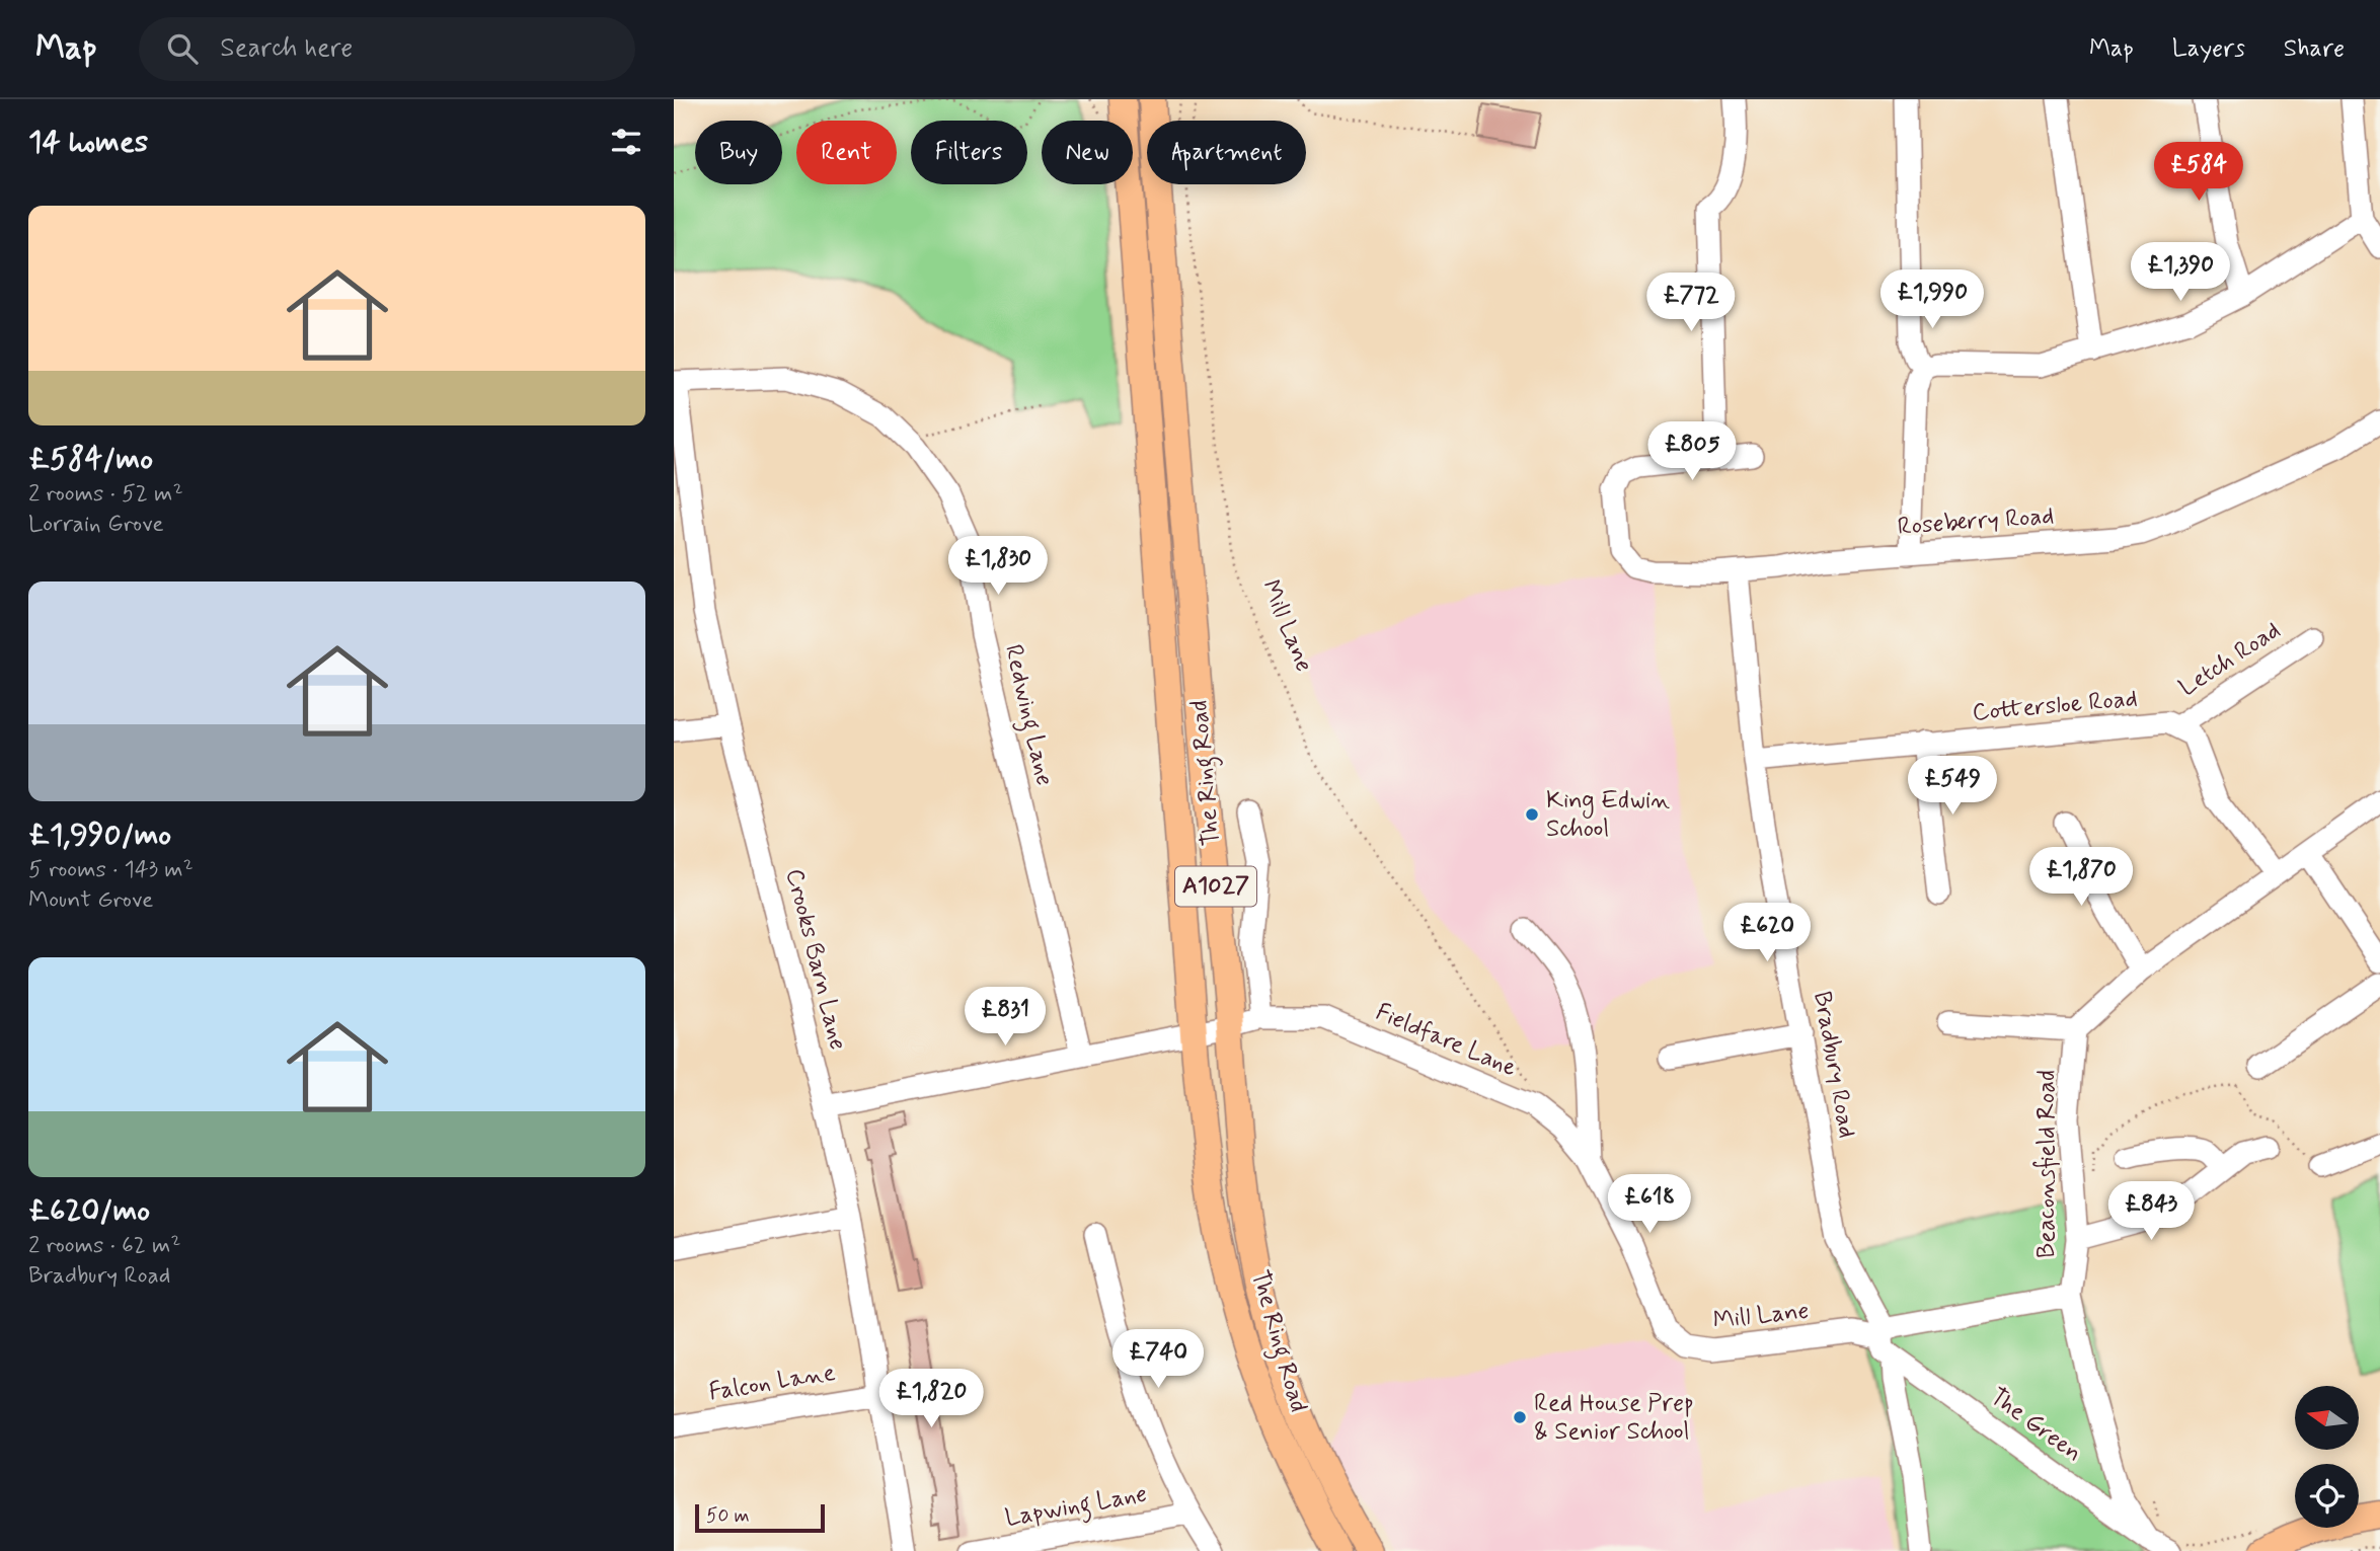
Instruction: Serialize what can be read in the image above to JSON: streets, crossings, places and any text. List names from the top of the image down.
{
  "streets": {
    "main road": ["The Ring Road", "A1027"],
    "street": [
      "Roseberry Road",
      "Mill Lane",
      "Letch Road",
      "Cottersloe Road",
      "Redwing Lane",
      "Crooks Barn Lane",
      "Fieldfare Lane",
      "Bradbury Road",
      "Beaconsfield Road",
      "Falcon Lane",
      "The Green",
      "Lapwing Lane"
    ]
  },
  "crossings": [
    ["Roseberry Road", "Bradbury Road"],
    ["Mill Lane", "Fieldfare Lane"],
    ["Mill Lane", "Bradbury Road"],
    ["Mill Lane", "Beaconsfield Road"],
    ["Mill Lane", "The Green"],
    ["Letch Road", "Cottersloe Road"],
    ["Cottersloe Road", "Bradbury Road"],
    ["Redwing Lane", "Crooks Barn Lane"],
    ["The Ring Road", "Fieldfare Lane"],
    ["Crooks Barn Lane", "Falcon Lane"],
    ["Bradbury Road", "The Green"],
    ["Beaconsfield Road", "The Green"]
  ],
  "places": ["King Edwin School", "Red House Prep & Senior School"],
  "scale_bar": "50 m",
  "north": "left",
  "page": {
    "header": "Map",
    "search": "Search here",
    "nav": ["Map", "Layers", "Share"],
    "heading": "14 homes",
    "chip": [
      "Buy",
      "Rent",
      "Filters",
      "New",
      "Apartment"
    ],
    "price": [
      "£584",
      "£1,390",
      "£1,990",
      "£772",
      "£805",
      "£1,830",
      "£549",
      "£1,870",
      "£620",
      "£831",
      "£618",
      "£843",
      "£740",
      "£1,820"
    ],
    "list": [
      {
        "name": "£584/mo",
        "note": "2 rooms · 52 m² · Lorrain Grove"
      },
      {
        "name": "£1,990/mo",
        "note": "5 rooms · 143 m² · Mount Grove"
      },
      {
        "name": "£620/mo",
        "note": "2 rooms · 62 m² · Bradbury Road"
      }
    ],
    "scale": "50 m"
  }
}
